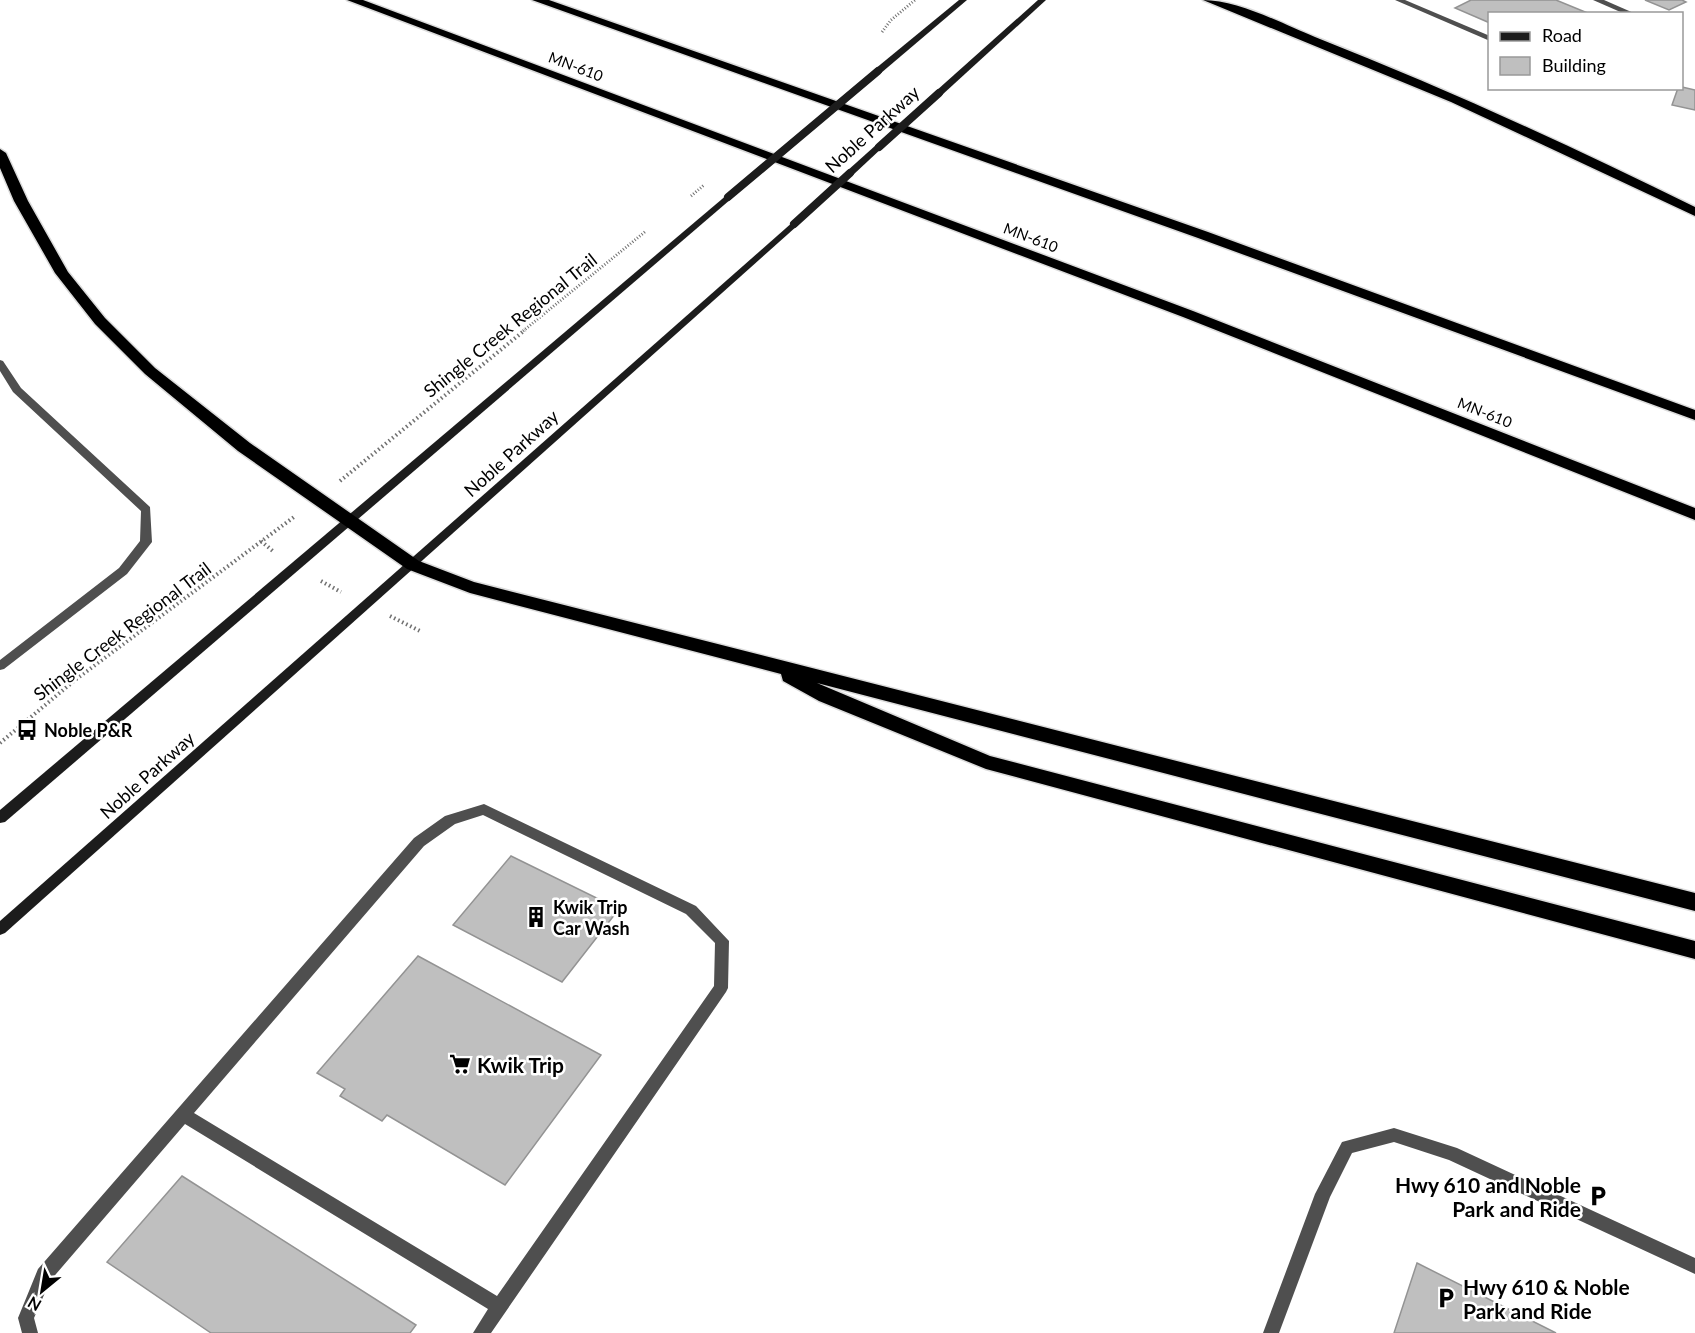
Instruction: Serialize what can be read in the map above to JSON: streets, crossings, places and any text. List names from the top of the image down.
{
  "streets": {
    "highway": ["MN-610"],
    "main road": ["Noble Parkway"],
    "path": ["Shingle Creek Regional Trail"]
  },
  "places": {
    "bus stop": ["Noble P&R"],
    "building": ["Kwik Trip Car Wash"],
    "supermarket": ["Kwik Trip"],
    "parking": ["Hwy 610 and Noble Park and Ride", "Hwy 610 & Noble Park and Ride"]
  },
  "legend": ["Road", "Building"],
  "north": "bottom left"
}
